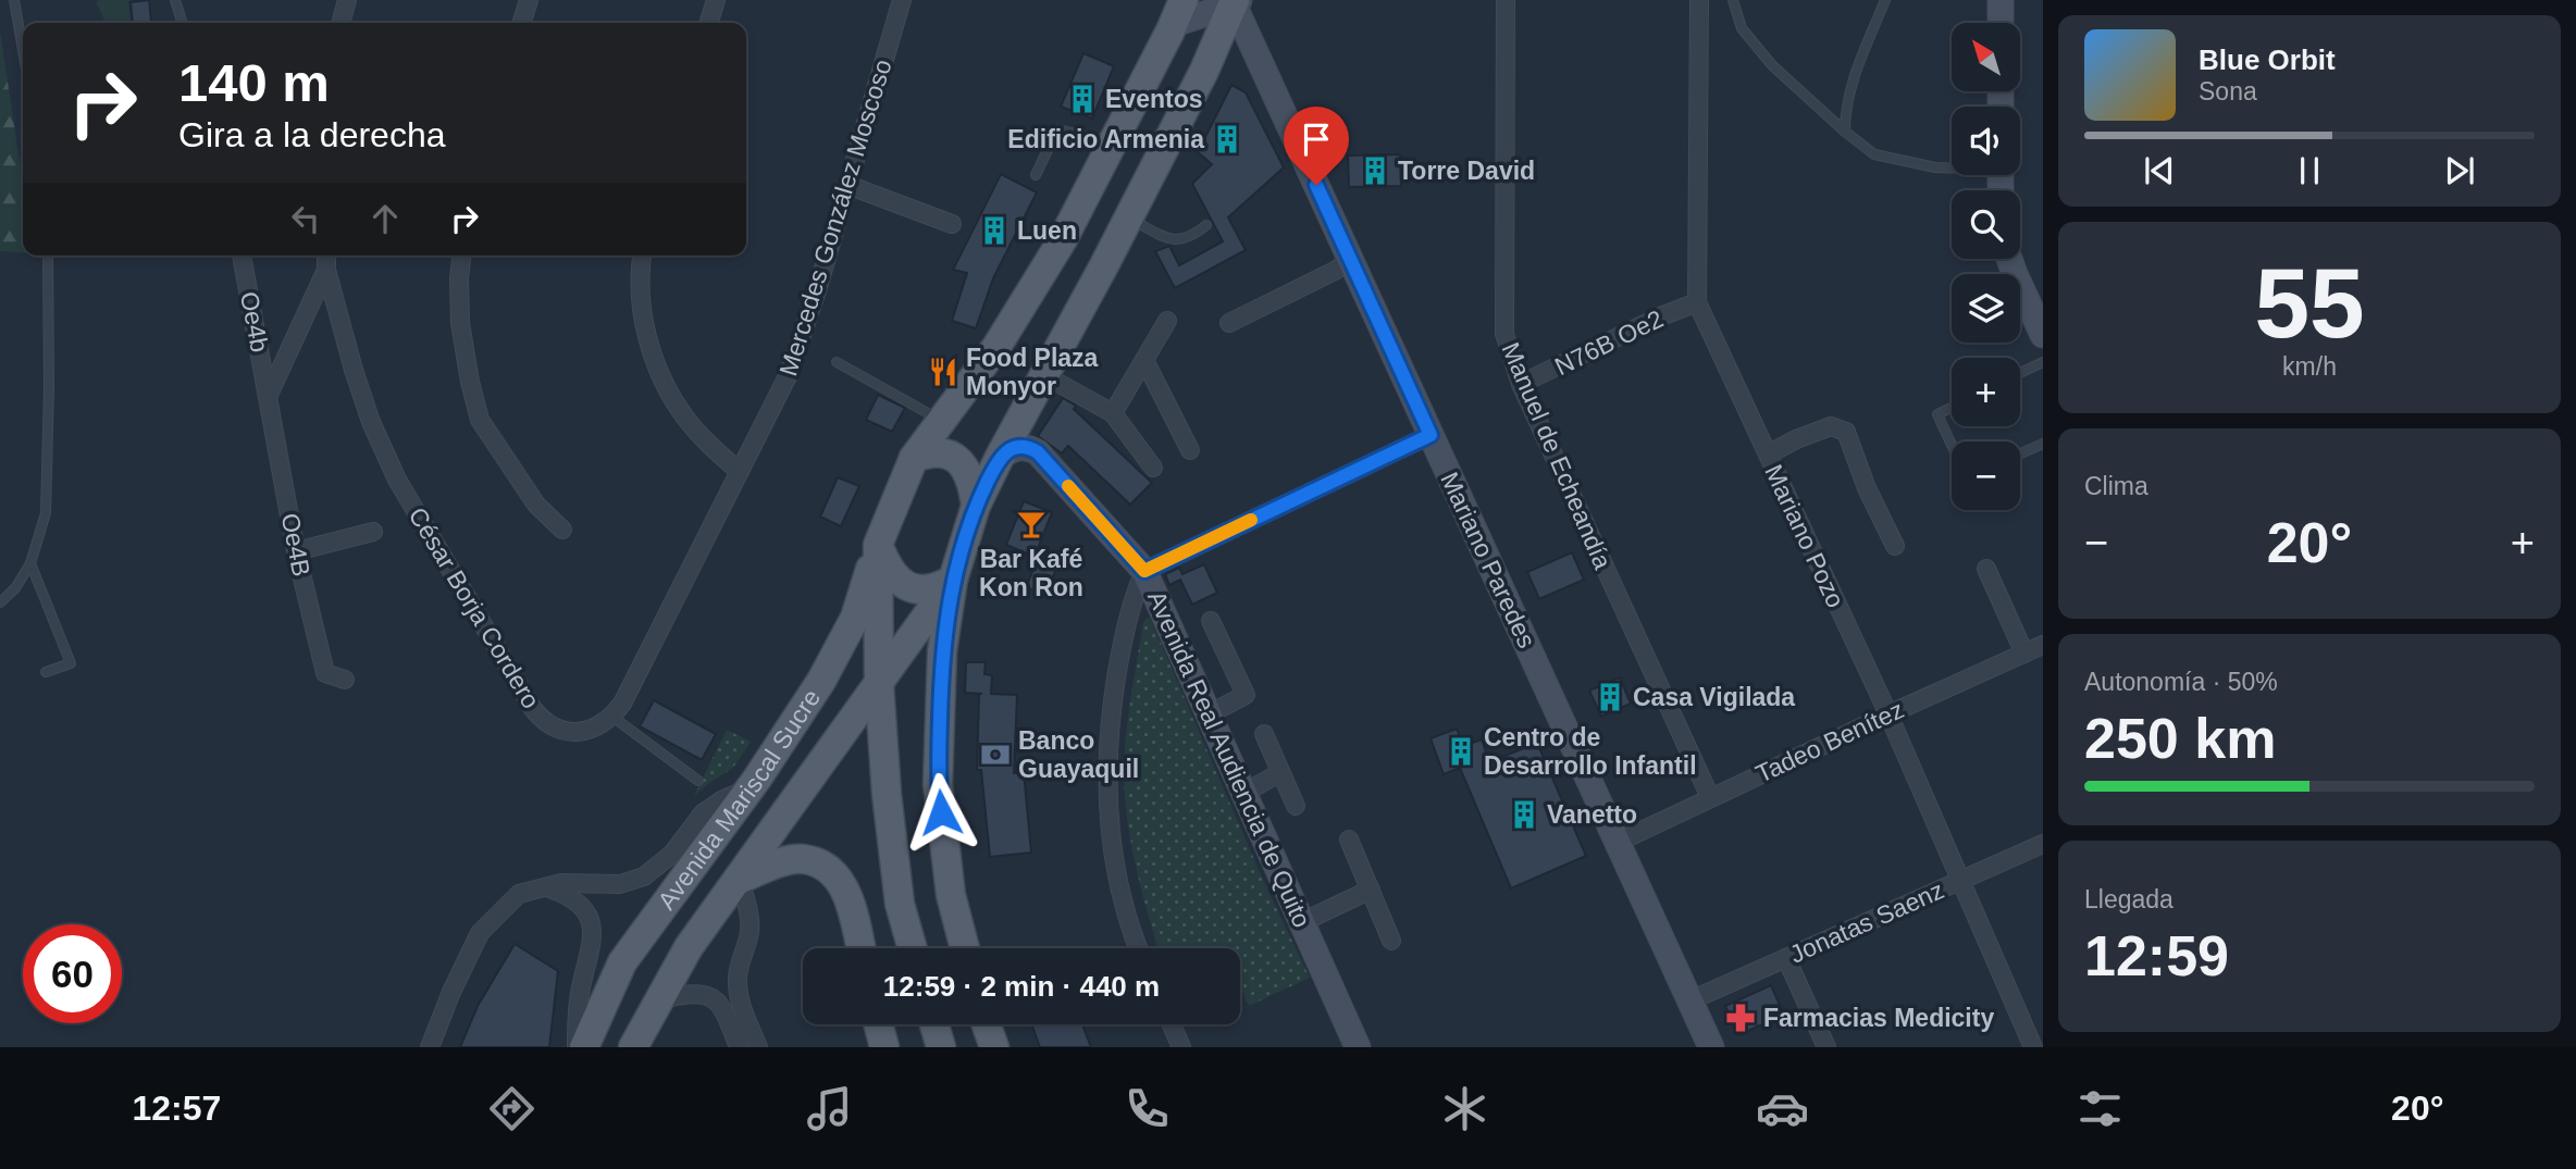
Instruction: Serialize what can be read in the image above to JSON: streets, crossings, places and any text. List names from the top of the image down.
{
  "streets": {
    "main road": ["Mariano Paredes", "Avenida Real Audiencia de Quito", "Avenida Mariscal Sucre"],
    "street": [
      "Mercedes González Moscoso",
      "Oe4b",
      "N76B Oe2",
      "Manuel de Echeandía",
      "Mariano Pozo",
      "Oe4B",
      "César Borja Cordero",
      "Tadeo Benítez",
      "Jonatas Saenz"
    ]
  },
  "crossings": [
    ["Oe4b", "Oe4B"],
    ["N76B Oe2", "Manuel de Echeandía"],
    ["N76B Oe2", "Mariano Pozo"],
    ["Manuel de Echeandía", "Tadeo Benítez"],
    ["Mariano Pozo", "Tadeo Benítez"],
    ["Mariano Pozo", "Jonatas Saenz"],
    ["Mariano Paredes", "Tadeo Benítez"],
    ["Mariano Paredes", "Jonatas Saenz"]
  ],
  "places": {
    "building": [
      "Eventos",
      "Edificio Armenia",
      "Torre David",
      "Luen",
      "Casa Vigilada",
      "Centro de Desarrollo Infantil",
      "Vanetto"
    ],
    "restaurant": ["Food Plaza Monyor"],
    "bar": ["Bar Kafé Kon Ron"],
    "bank": ["Banco Guayaquil"],
    "pharmacy": ["Farmacias Medicity"]
  },
  "north": "top left",
  "page": {
    "map_buttons": ["+", "−"],
    "turn": ["140 m", "Gira a la derecha"],
    "song": ["Blue Orbit", "Sona"],
    "tile": [
      ["55", "km/h"],
      "Clima",
      ["Autonomía · 50%", "250 km"],
      ["Llegada", "12:59"]
    ],
    "heat": ["−", "20°", "+"],
    "limit": "60",
    "trip": "12:59 · 2 min · 440 m",
    "tabs": ["12:57", "20°"]
  }
}
